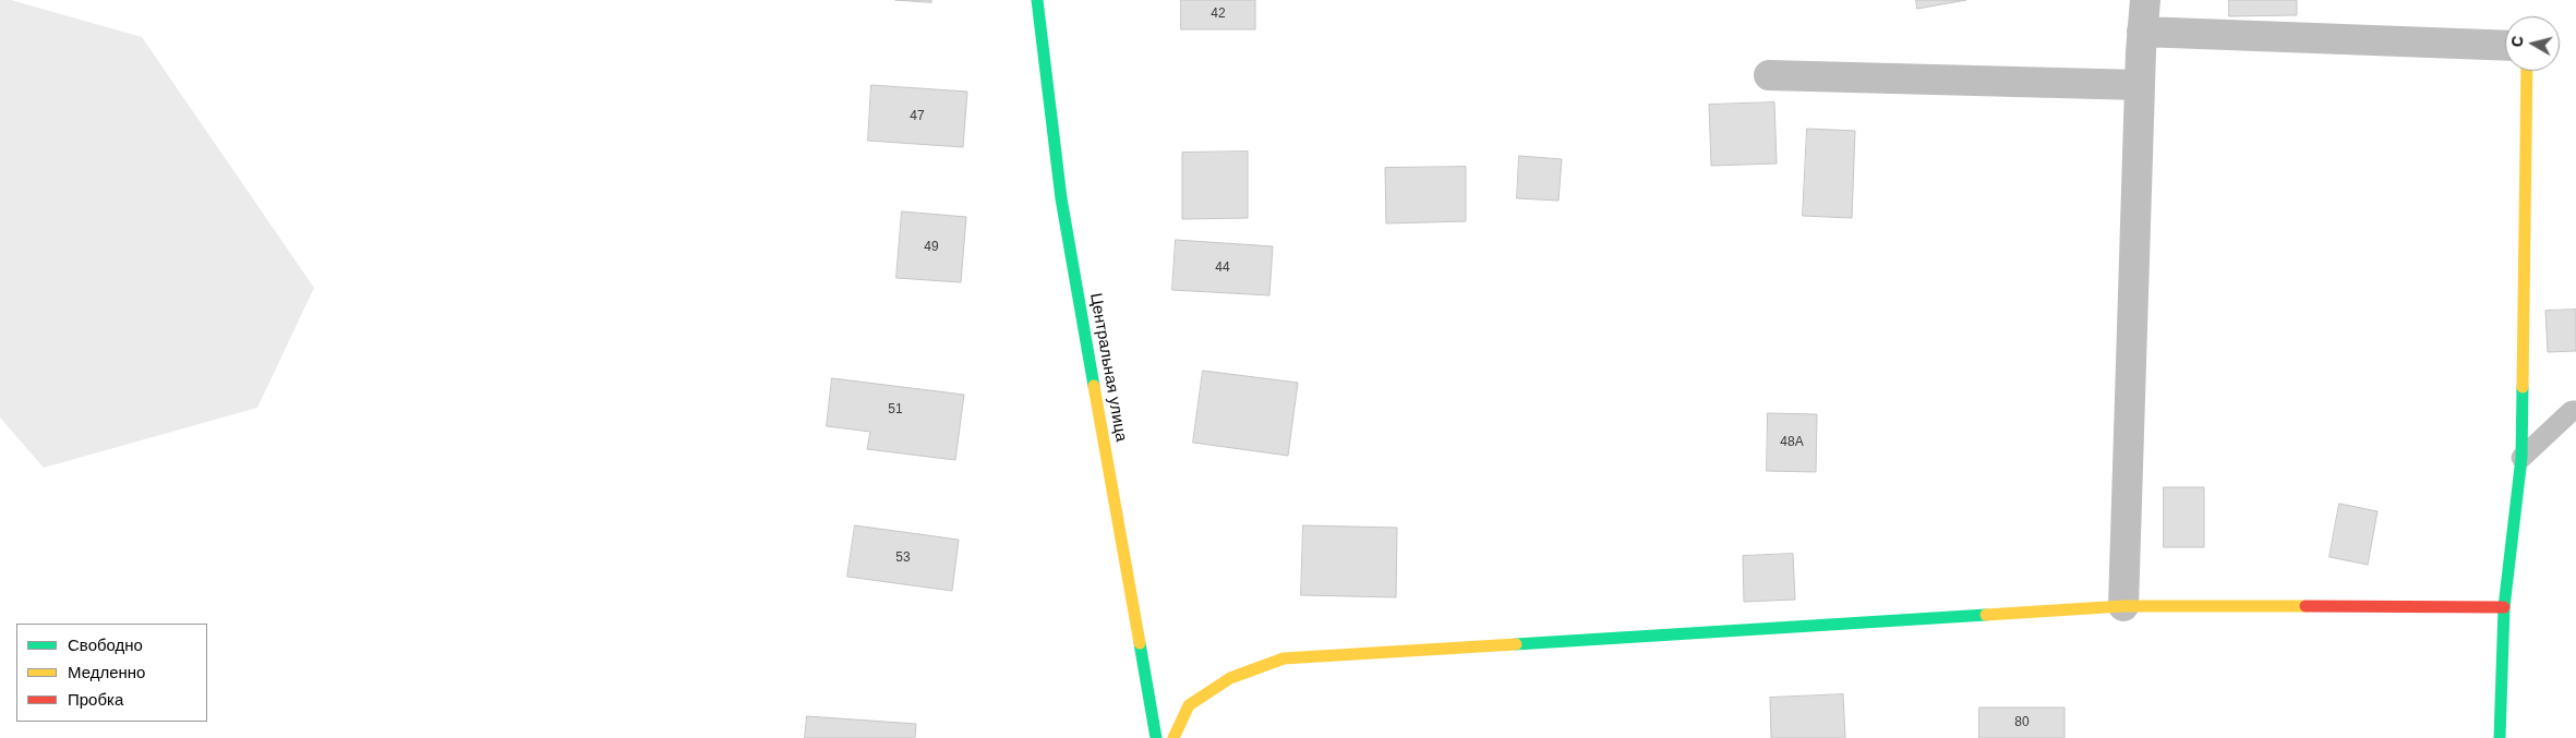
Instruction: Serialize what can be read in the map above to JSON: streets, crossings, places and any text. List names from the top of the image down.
{
  "streets": {
    "street": ["Центральная улица"]
  },
  "house_numbers": [
    "42",
    "47",
    "49",
    "44",
    "51",
    "48А",
    "53",
    "80"
  ],
  "legend": ["Свободно", "Медленно", "Пробка"],
  "north": "left"
}
